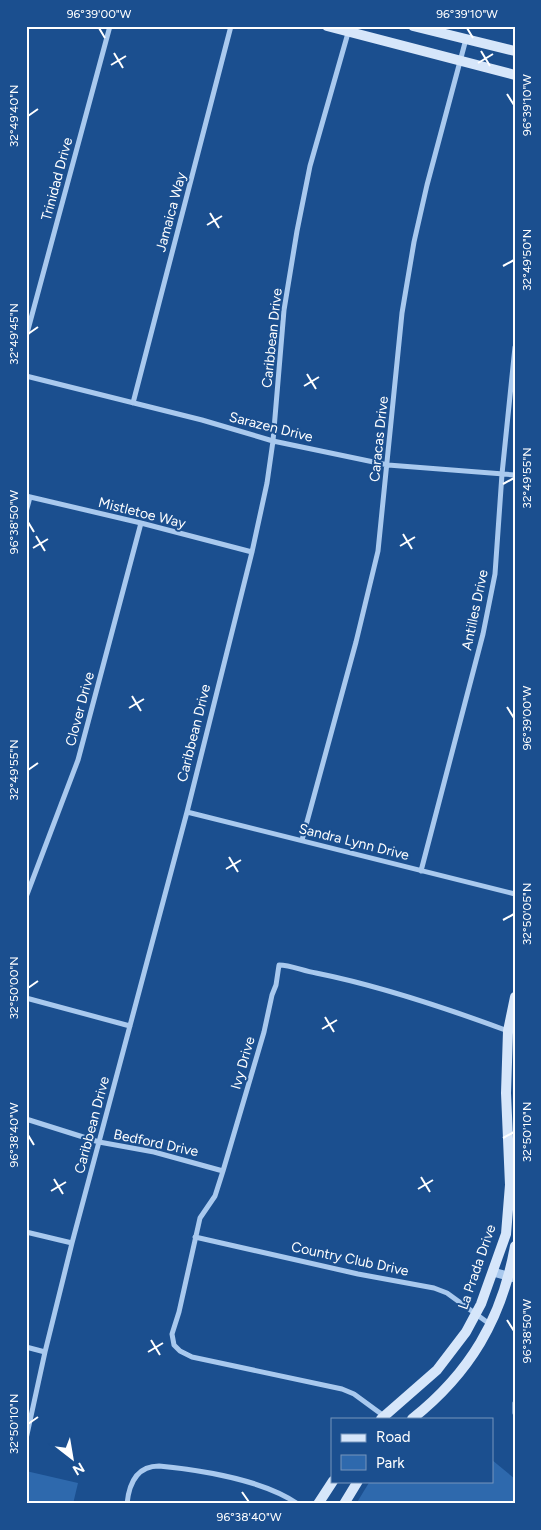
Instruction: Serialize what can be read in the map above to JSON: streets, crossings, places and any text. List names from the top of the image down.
{
  "streets": {
    "main road": ["La Prada Drive"],
    "street": [
      "Trinidad Drive",
      "Jamaica Way",
      "Caribbean Drive",
      "Sarazen Drive",
      "Caracas Drive",
      "Mistletoe Way",
      "Antilles Drive",
      "Clover Drive",
      "Sandra Lynn Drive",
      "Ivy Drive",
      "Bedford Drive",
      "Country Club Drive"
    ]
  },
  "crossings": [
    ["Jamaica Way", "Sarazen Drive"],
    ["Caribbean Drive", "Sarazen Drive"],
    ["Caribbean Drive", "Mistletoe Way"],
    ["Caribbean Drive", "Sandra Lynn Drive"],
    ["Caribbean Drive", "Bedford Drive"],
    ["Sarazen Drive", "Caracas Drive"],
    ["Sarazen Drive", "Antilles Drive"],
    ["Caracas Drive", "Sandra Lynn Drive"],
    ["Mistletoe Way", "Clover Drive"],
    ["Antilles Drive", "Sandra Lynn Drive"],
    ["Ivy Drive", "Bedford Drive"],
    ["Ivy Drive", "Country Club Drive"],
    ["Ivy Drive", "La Prada Drive"],
    ["Country Club Drive", "La Prada Drive"]
  ],
  "legend": ["Road", "Park"],
  "north": "bottom right",
  "coordinates": [
    "96°39'00\"W",
    "96°39'10\"W",
    "32°49'40\"N",
    "32°49'50\"N",
    "32°49'45\"N",
    "32°49'55\"N",
    "96°38'50\"W",
    "32°50'05\"N",
    "32°50'00\"N",
    "32°50'10\"N",
    "96°38'40\"W"
  ]
}
